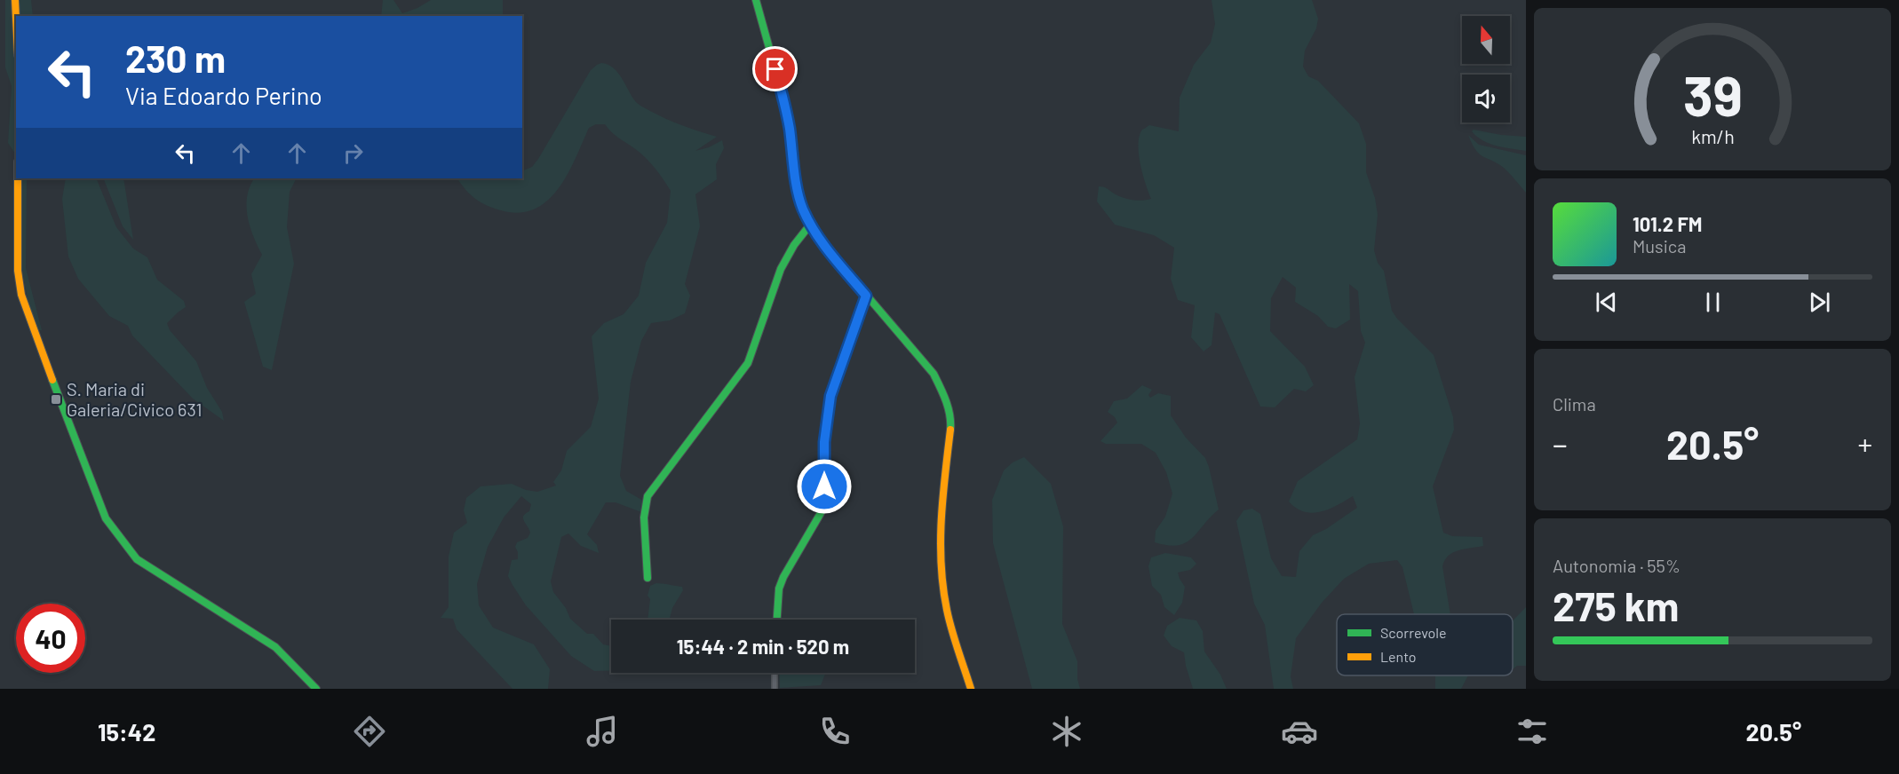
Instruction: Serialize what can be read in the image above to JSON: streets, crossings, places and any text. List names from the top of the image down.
{
  "places": {
    "transit": ["S. Maria di Galeria/Civico 631"]
  },
  "legend": ["Scorrevole", "Lento"],
  "north": "top",
  "page": {
    "turn": ["230 m", "Via Edoardo Perino"],
    "song": ["101.2 FM", "Musica"],
    "tile": [
      "Clima",
      ["Autonomia · 55%", "275 km"]
    ],
    "heat": ["−", "20.5°", "+"],
    "limit": "40",
    "trip": "15:44 · 2 min · 520 m",
    "tabs": ["15:42", "20.5°"],
    "gauge": ["39", "km/h"]
  }
}
